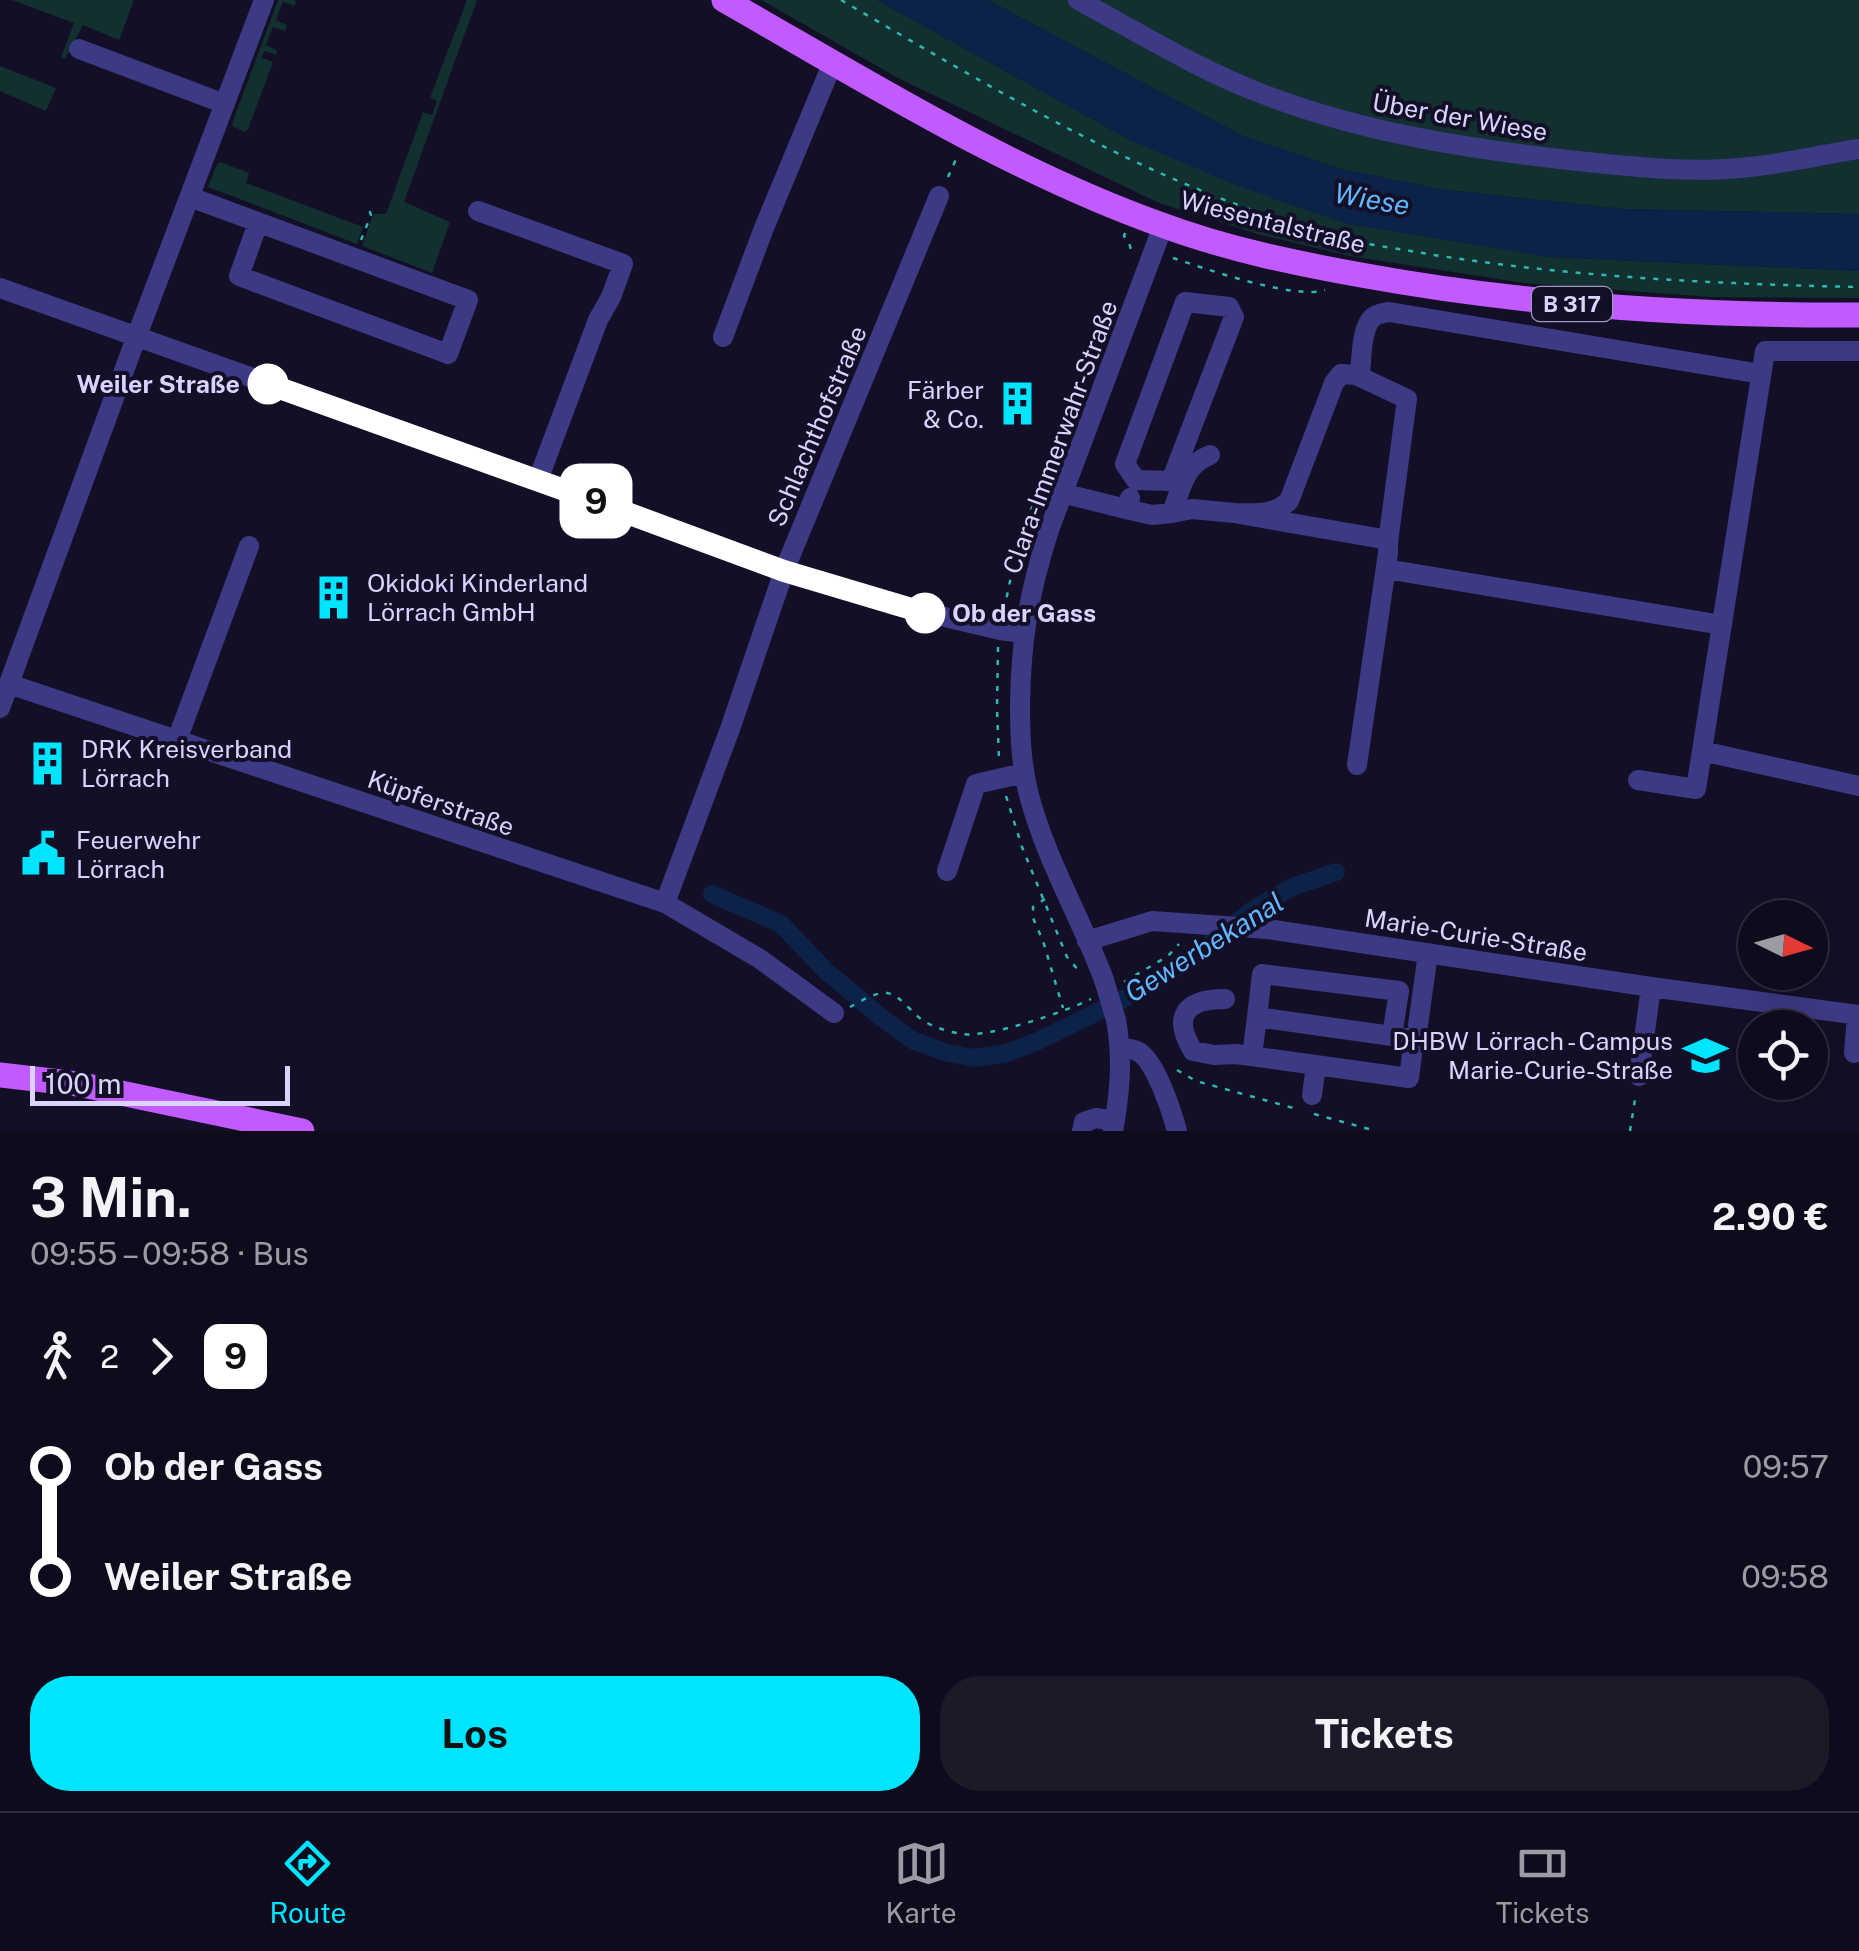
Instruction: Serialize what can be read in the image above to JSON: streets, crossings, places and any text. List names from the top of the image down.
{
  "streets": {
    "main road": ["Wiesentalstraße", "B 317"],
    "street": [
      "Über der Wiese",
      "Schlachthofstraße",
      "Clara-Immerwahr-Straße",
      "Küpferstraße",
      "Marie-Curie-Straße"
    ]
  },
  "crossings": [
    ["Wiesentalstraße", "Clara-Immerwahr-Straße"],
    ["Schlachthofstraße", "Küpferstraße"],
    ["Clara-Immerwahr-Straße", "Marie-Curie-Straße"]
  ],
  "water": ["Wiese", "Gewerbekanal"],
  "places": {
    "other": ["Weiler Straße", "Ob der Gass"],
    "building": ["Färber & Co.", "Okidoki Kinderland Lörrach GmbH", "DRK Kreisverband Lörrach"],
    "public building": ["Feuerwehr Lörrach"],
    "school or university": ["DHBW Lörrach - Campus Marie-Curie-Straße"]
  },
  "lines": ["bus line 9"],
  "scale_bar": "100 m",
  "north": "right",
  "page": {
    "on_map": "9",
    "scale": "100 m",
    "heading": ["3 Min.", "09:55 – 09:58 · Bus", "2.90 €"],
    "legs": ["2", "9"],
    "list": [
      {
        "name": "Ob der Gass",
        "value": "09:57"
      },
      {
        "name": "Weiler Straße",
        "value": "09:58"
      }
    ],
    "buttons": ["Los", "Tickets"],
    "tabs": ["Route", "Karte", "Tickets"]
  }
}
